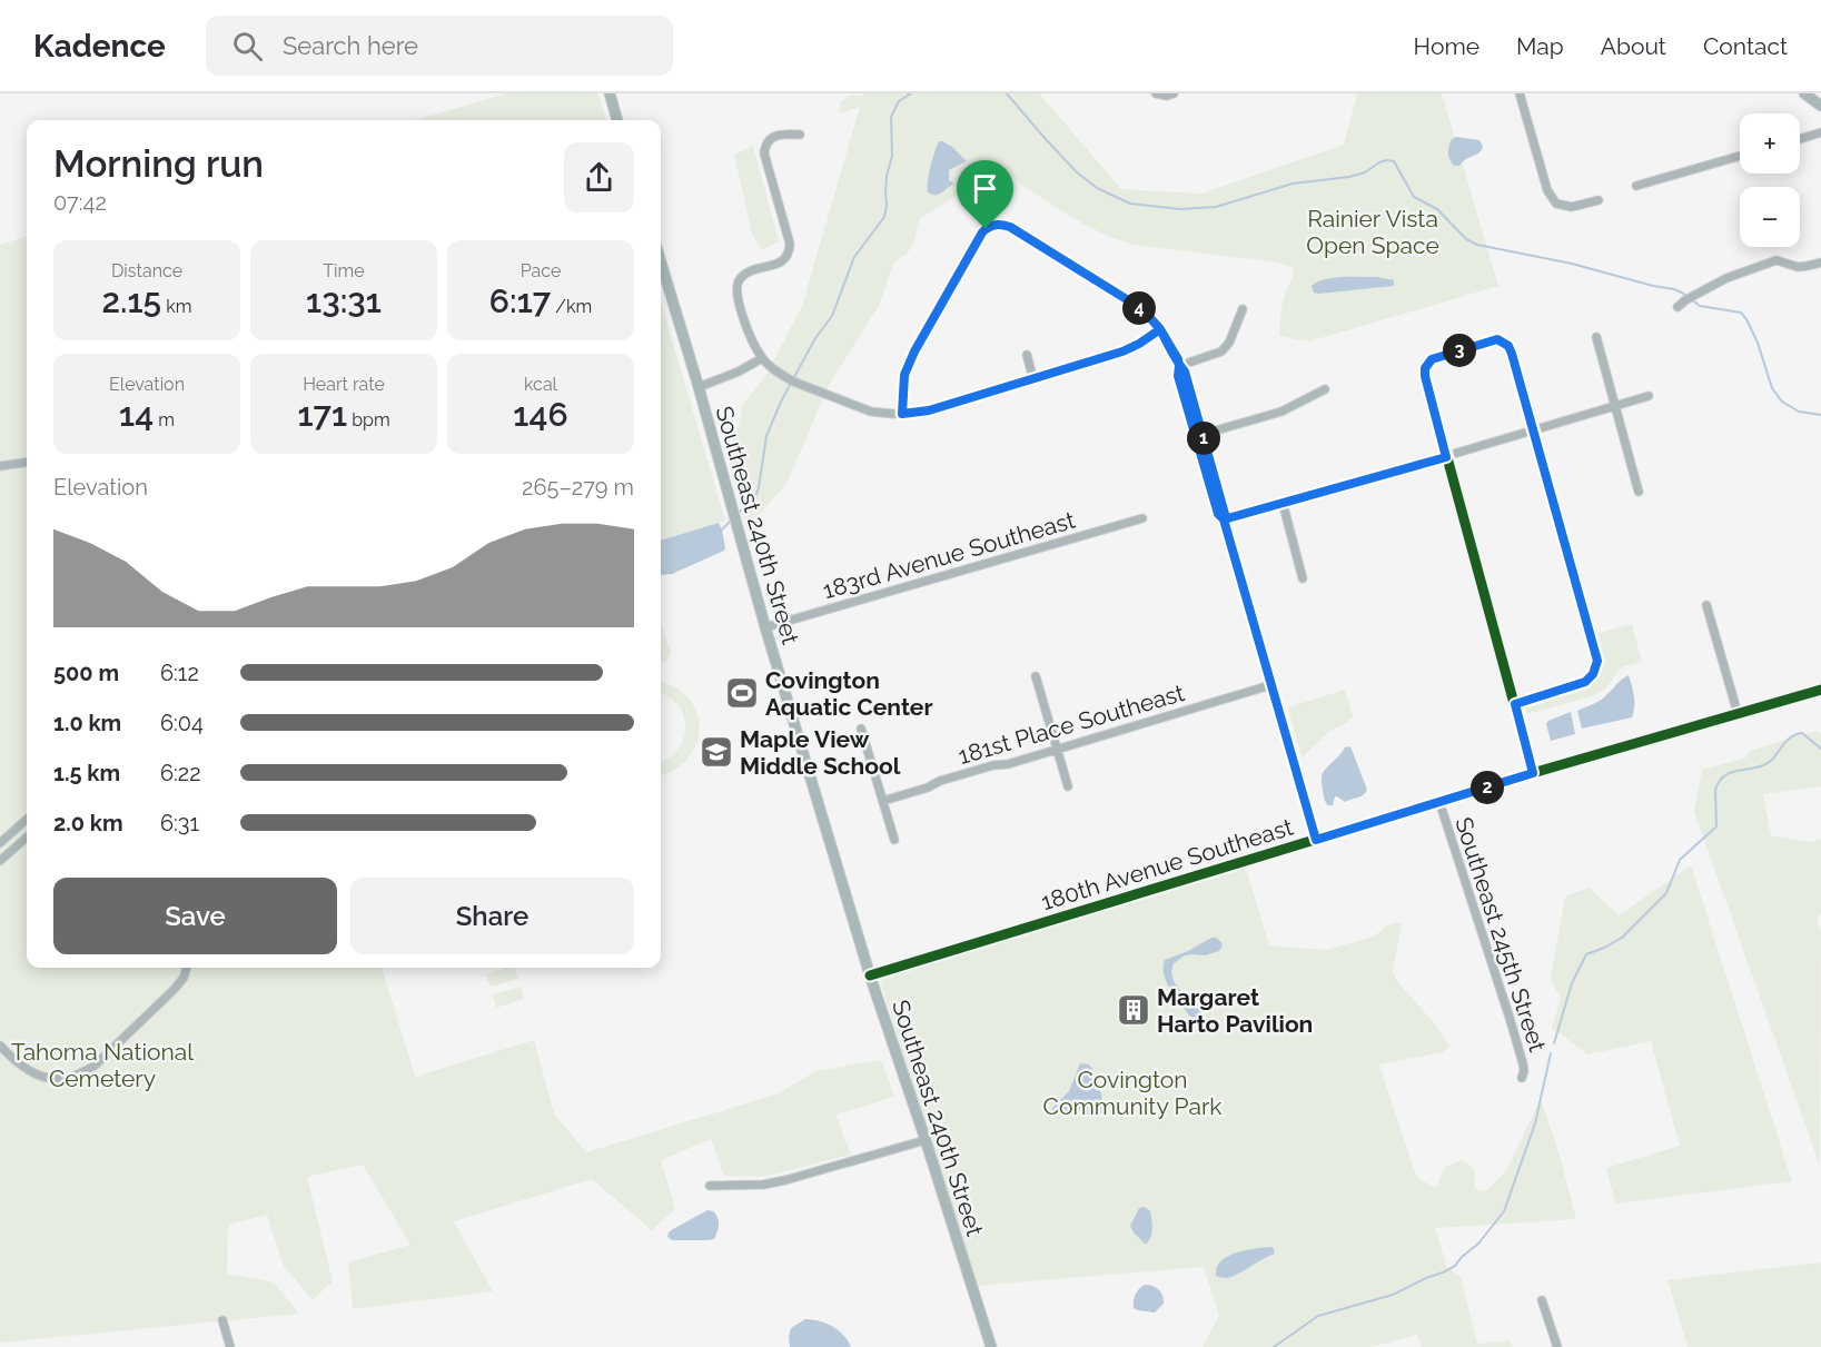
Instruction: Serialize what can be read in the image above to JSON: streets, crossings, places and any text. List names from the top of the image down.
{
  "streets": {
    "main road": ["Southeast 240th Street", "180th Avenue Southeast"],
    "street": ["183rd Avenue Southeast", "181st Place Southeast", "Southeast 245th Street"]
  },
  "crossings": [
    ["Southeast 240th Street", "183rd Avenue Southeast"],
    ["Southeast 240th Street", "180th Avenue Southeast"],
    ["180th Avenue Southeast", "Southeast 245th Street"]
  ],
  "parks": ["Rainier Vista Open Space", "Tahoma National Cemetery", "Covington Community Park"],
  "places": {
    "sports": ["Covington Aquatic Center"],
    "school or university": ["Maple View Middle School"],
    "building": ["Margaret Harto Pavilion"]
  },
  "page": {
    "header": "Kadence",
    "search": "Search here",
    "nav": [
      "Home",
      "Map",
      "About",
      "Contact"
    ],
    "map_buttons": ["+", "−"],
    "heading": ["Morning run", "07:42"],
    "stats": [
      ["Distance", "2.15 km"],
      ["Time", "13:31"],
      ["Pace", "6:17 /km"],
      ["Elevation", "14 m"],
      ["Heart rate", "171 bpm"],
      ["kcal", "146"]
    ],
    "pins": [
      "4",
      "3",
      "1",
      "2"
    ],
    "chart": ["Elevation", "265–279 m"],
    "list": [
      {
        "name": "500 m",
        "note": "6:12"
      },
      {
        "name": "1.0 km",
        "note": "6:04"
      },
      {
        "name": "1.5 km",
        "note": "6:22"
      },
      {
        "name": "2.0 km",
        "note": "6:31"
      }
    ],
    "buttons": ["Save", "Share"]
  }
}
